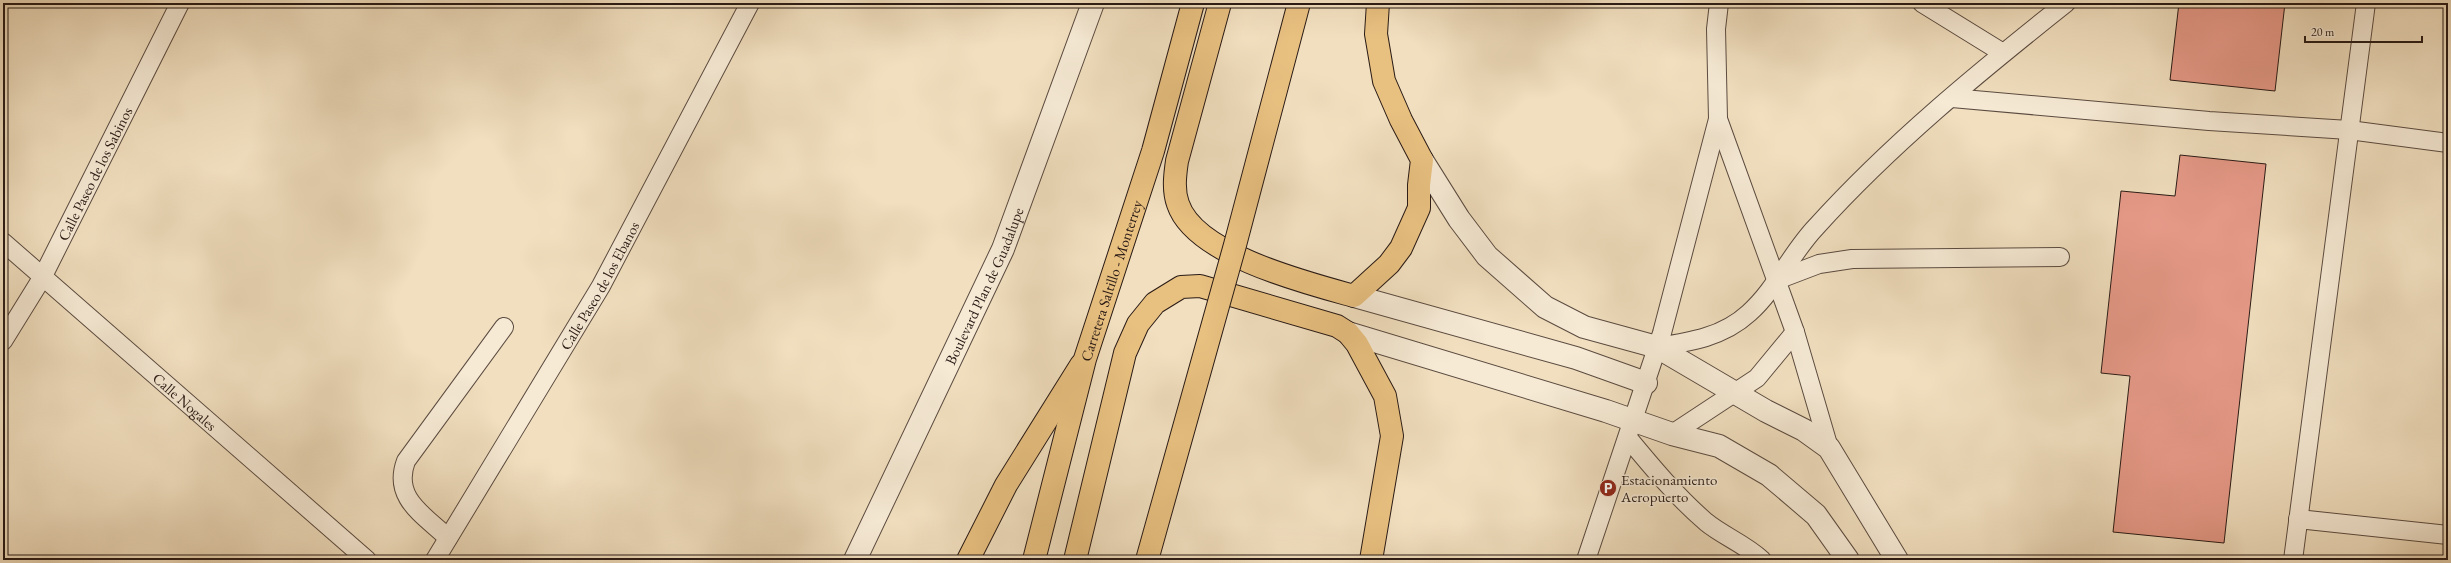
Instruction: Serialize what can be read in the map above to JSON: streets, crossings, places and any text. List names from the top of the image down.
{
  "streets": {
    "main road": ["Carretera Saltillo - Monterrey"],
    "street": ["Boulevard Plan de Guadalupe"],
    "lane": ["Calle Paseo de los Sabinos", "Calle Paseo de los Ebanos", "Calle Nogales"]
  },
  "crossings": [
    ["Calle Paseo de los Sabinos", "Calle Nogales"]
  ],
  "places": {
    "parking": ["Estacionamiento Aeropuerto"]
  },
  "scale_bar": "20 m"
}
